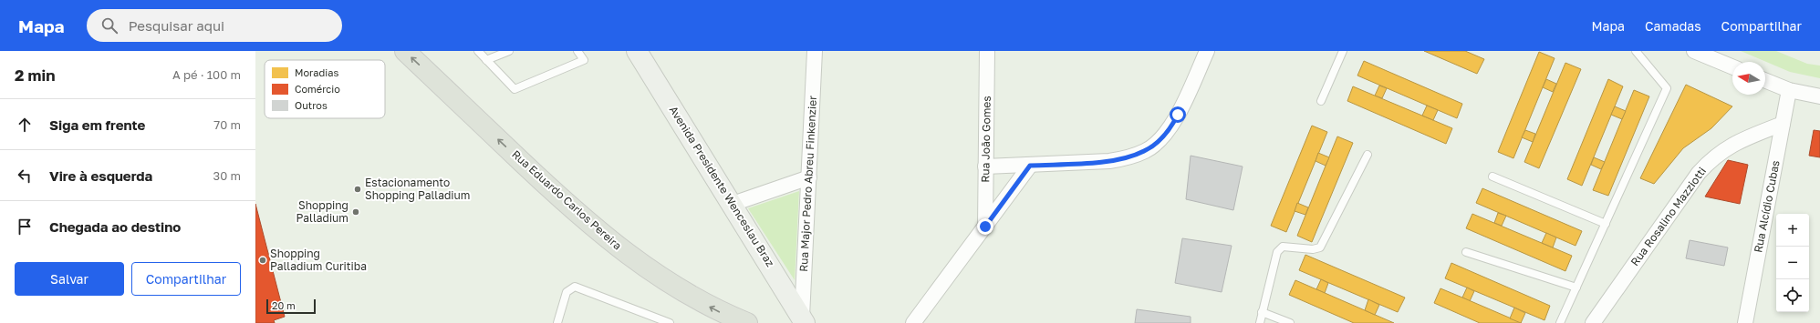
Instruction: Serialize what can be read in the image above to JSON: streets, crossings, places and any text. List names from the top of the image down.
{
  "streets": {
    "main road": ["Rua Eduardo Carlos Pereira"],
    "street": [
      "Rua João Gomes",
      "Rua Major Pedro Abreu Finkenzier",
      "Avenida Presidente Wenceslau Braz",
      "Rua Alcídio Cubas",
      "Rua Rosalino Mazziotti"
    ]
  },
  "crossings": [
    ["Rua Major Pedro Abreu Finkenzier", "Avenida Presidente Wenceslau Braz"],
    ["Rua Alcídio Cubas", "Rua Rosalino Mazziotti"]
  ],
  "one_way": ["Rua Eduardo Carlos Pereira"],
  "places": ["Estacionamento Shopping Palladium", "Shopping Palladium", "Shopping Palladium Curitiba"],
  "legend": ["Moradias", "Comércio", "Outros"],
  "scale_bar": "20 m",
  "north": "left",
  "page": {
    "header": "Mapa",
    "search": "Pesquisar aqui",
    "nav": ["Mapa", "Camadas", "Compartilhar"],
    "heading": ["2 min", "A pé · 100 m"],
    "list": [
      ["Siga em frente", "70 m"],
      ["Vire à esquerda", "30 m"],
      "Chegada ao destino"
    ],
    "map_buttons": ["+", "−"],
    "buttons": ["Salvar", "Compartilhar"],
    "scale": "20 m"
  }
}
